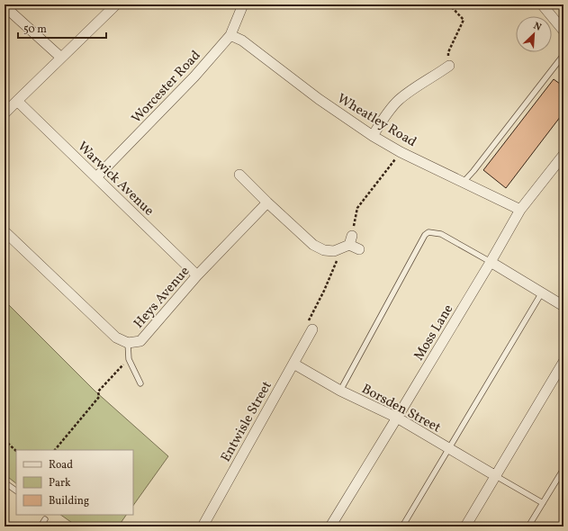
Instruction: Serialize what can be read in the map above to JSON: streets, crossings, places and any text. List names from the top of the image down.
{
  "streets": {
    "street": [
      "Worcester Road",
      "Wheatley Road",
      "Warwick Avenue",
      "Heys Avenue",
      "Moss Lane",
      "Borsden Street",
      "Entwisle Street"
    ]
  },
  "crossings": [
    ["Worcester Road", "Wheatley Road"],
    ["Worcester Road", "Warwick Avenue"],
    ["Wheatley Road", "Moss Lane"],
    ["Warwick Avenue", "Heys Avenue"],
    ["Moss Lane", "Borsden Street"],
    ["Borsden Street", "Entwisle Street"]
  ],
  "legend": ["Road", "Park", "Building"],
  "scale_bar": "50 m",
  "north": "top right"
}
